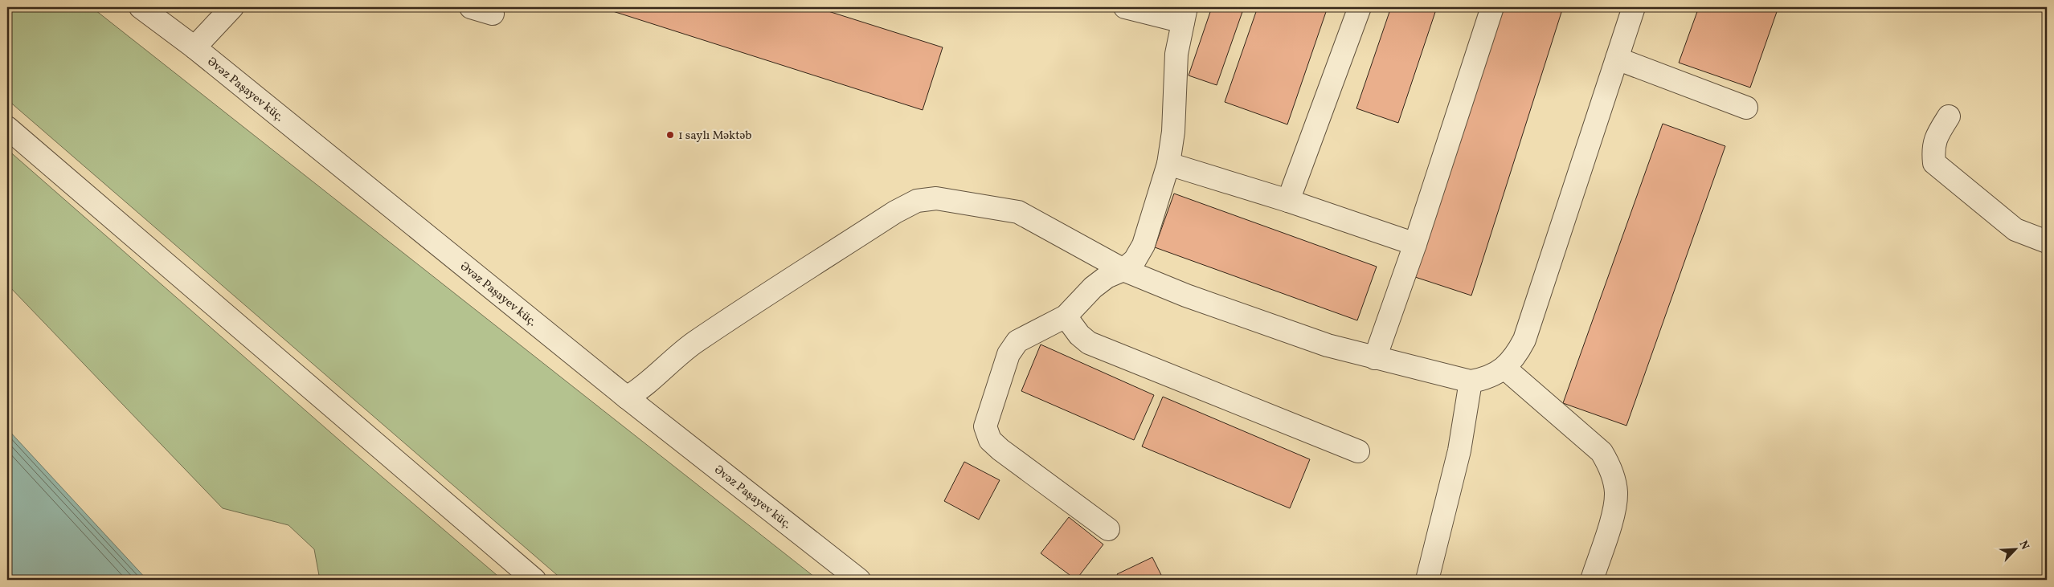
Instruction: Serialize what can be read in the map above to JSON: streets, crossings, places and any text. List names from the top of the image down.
{
  "streets": {
    "street": ["Əvəz Paşayev küç."]
  },
  "places": ["1 saylı Məktəb"],
  "north": "top right"
}
